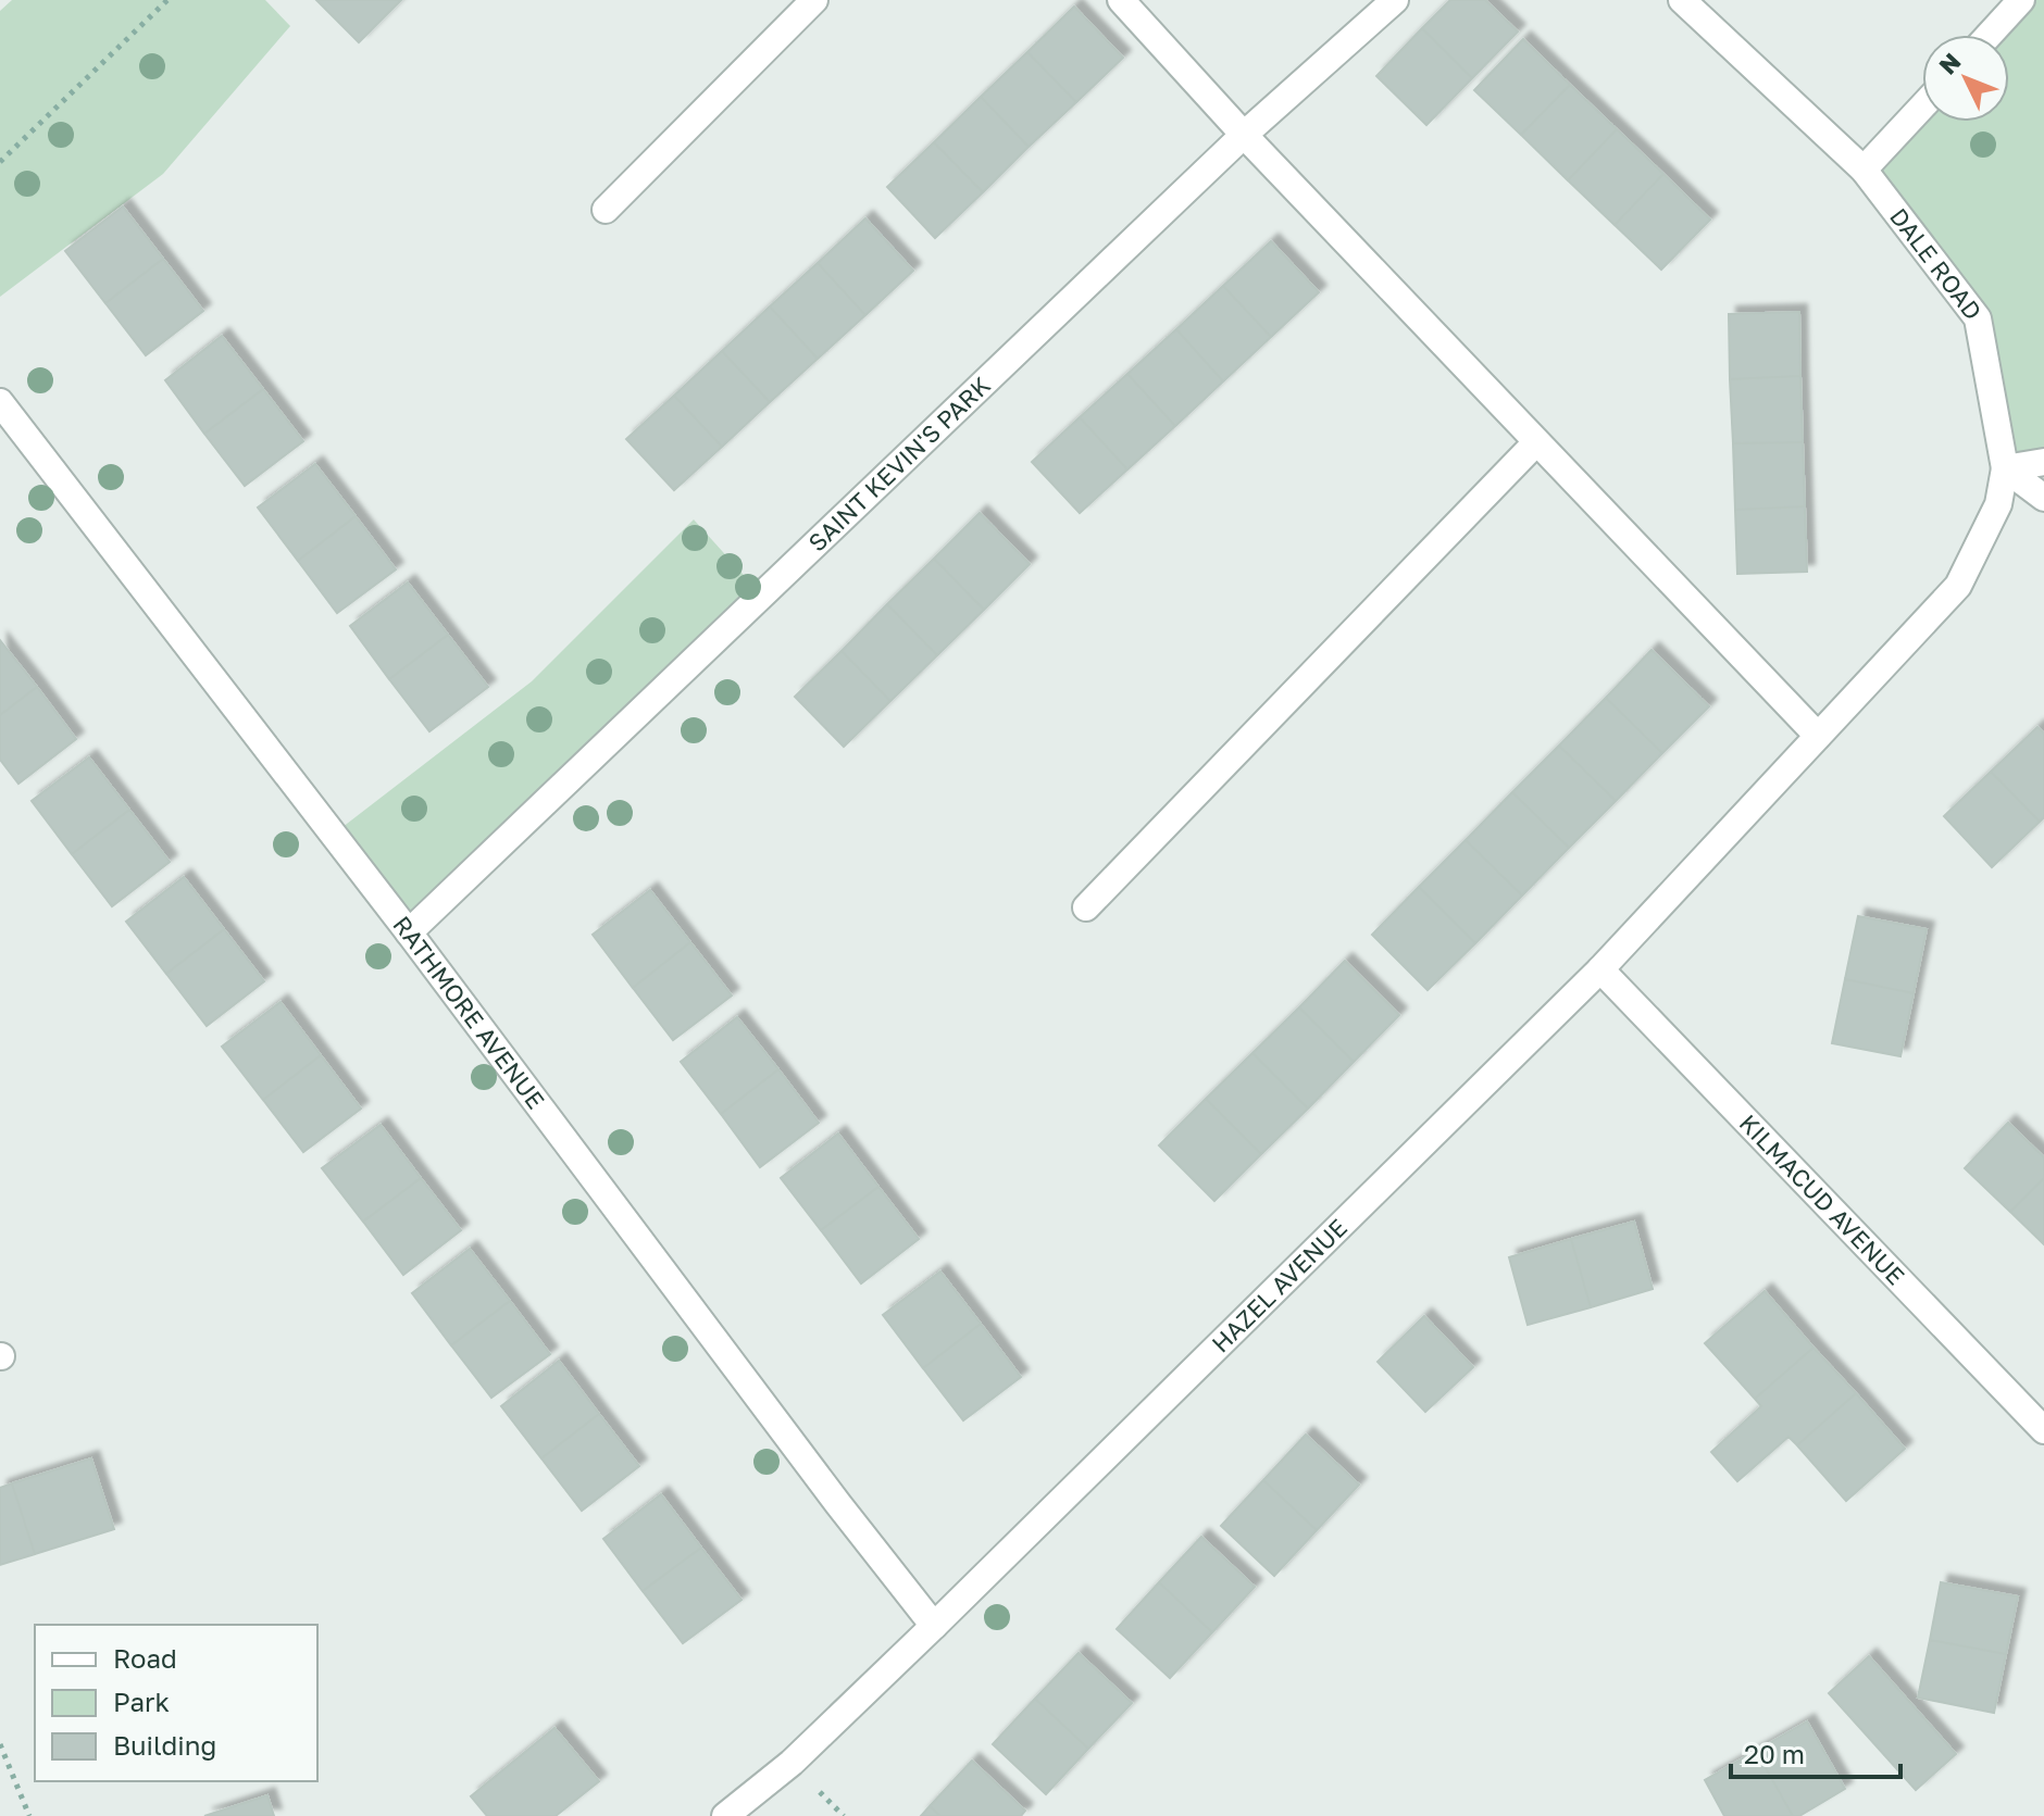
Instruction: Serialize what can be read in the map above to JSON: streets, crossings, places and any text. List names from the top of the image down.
{
  "streets": {
    "street": [
      "DALE ROAD",
      "SAINT KEVIN'S PARK",
      "RATHMORE AVENUE",
      "KILMACUD AVENUE",
      "HAZEL AVENUE"
    ]
  },
  "crossings": [
    ["DALE ROAD", "HAZEL AVENUE"],
    ["SAINT KEVIN'S PARK", "RATHMORE AVENUE"],
    ["RATHMORE AVENUE", "HAZEL AVENUE"],
    ["KILMACUD AVENUE", "HAZEL AVENUE"]
  ],
  "legend": ["Road", "Park", "Building"],
  "scale_bar": "20 m",
  "north": "top left"
}
